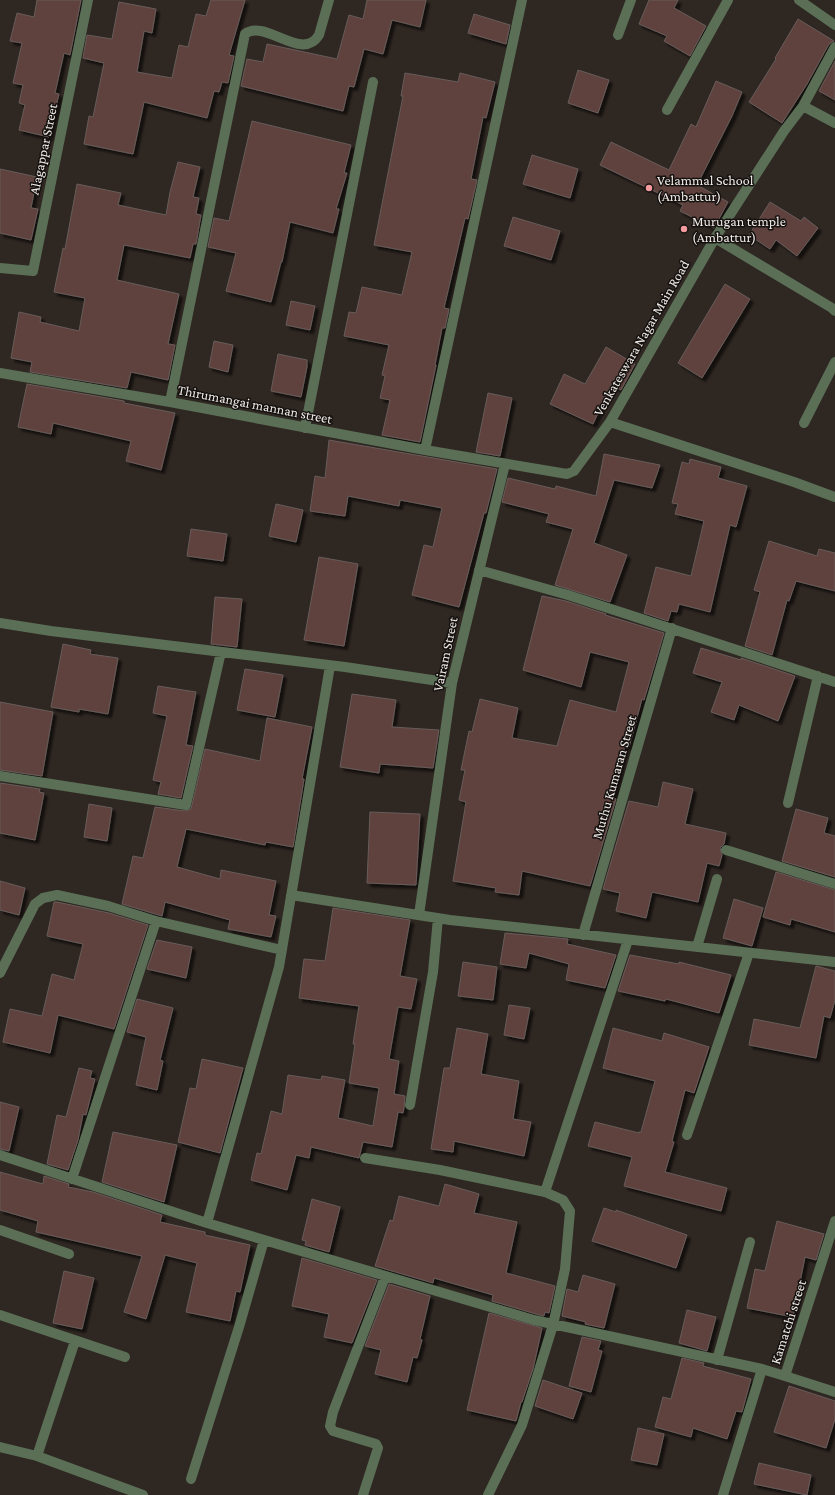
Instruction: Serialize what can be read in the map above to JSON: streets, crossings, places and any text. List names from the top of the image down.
{
  "streets": {
    "street": [
      "Alagappar Street",
      "Venkateswara Nagar Main Road",
      "Thirumangai mannan street",
      "Vairam Street",
      "Muthu Kumaran Street",
      "Kamatchi street"
    ]
  },
  "crossings": [
    ["Venkateswara Nagar Main Road", "Thirumangai mannan street"],
    ["Venkateswara Nagar Main Road", "Vairam Street"],
    ["Thirumangai mannan street", "Vairam Street"]
  ],
  "places": ["Velammal School (Ambattur)", "Murugan temple (Ambattur)"]
}
